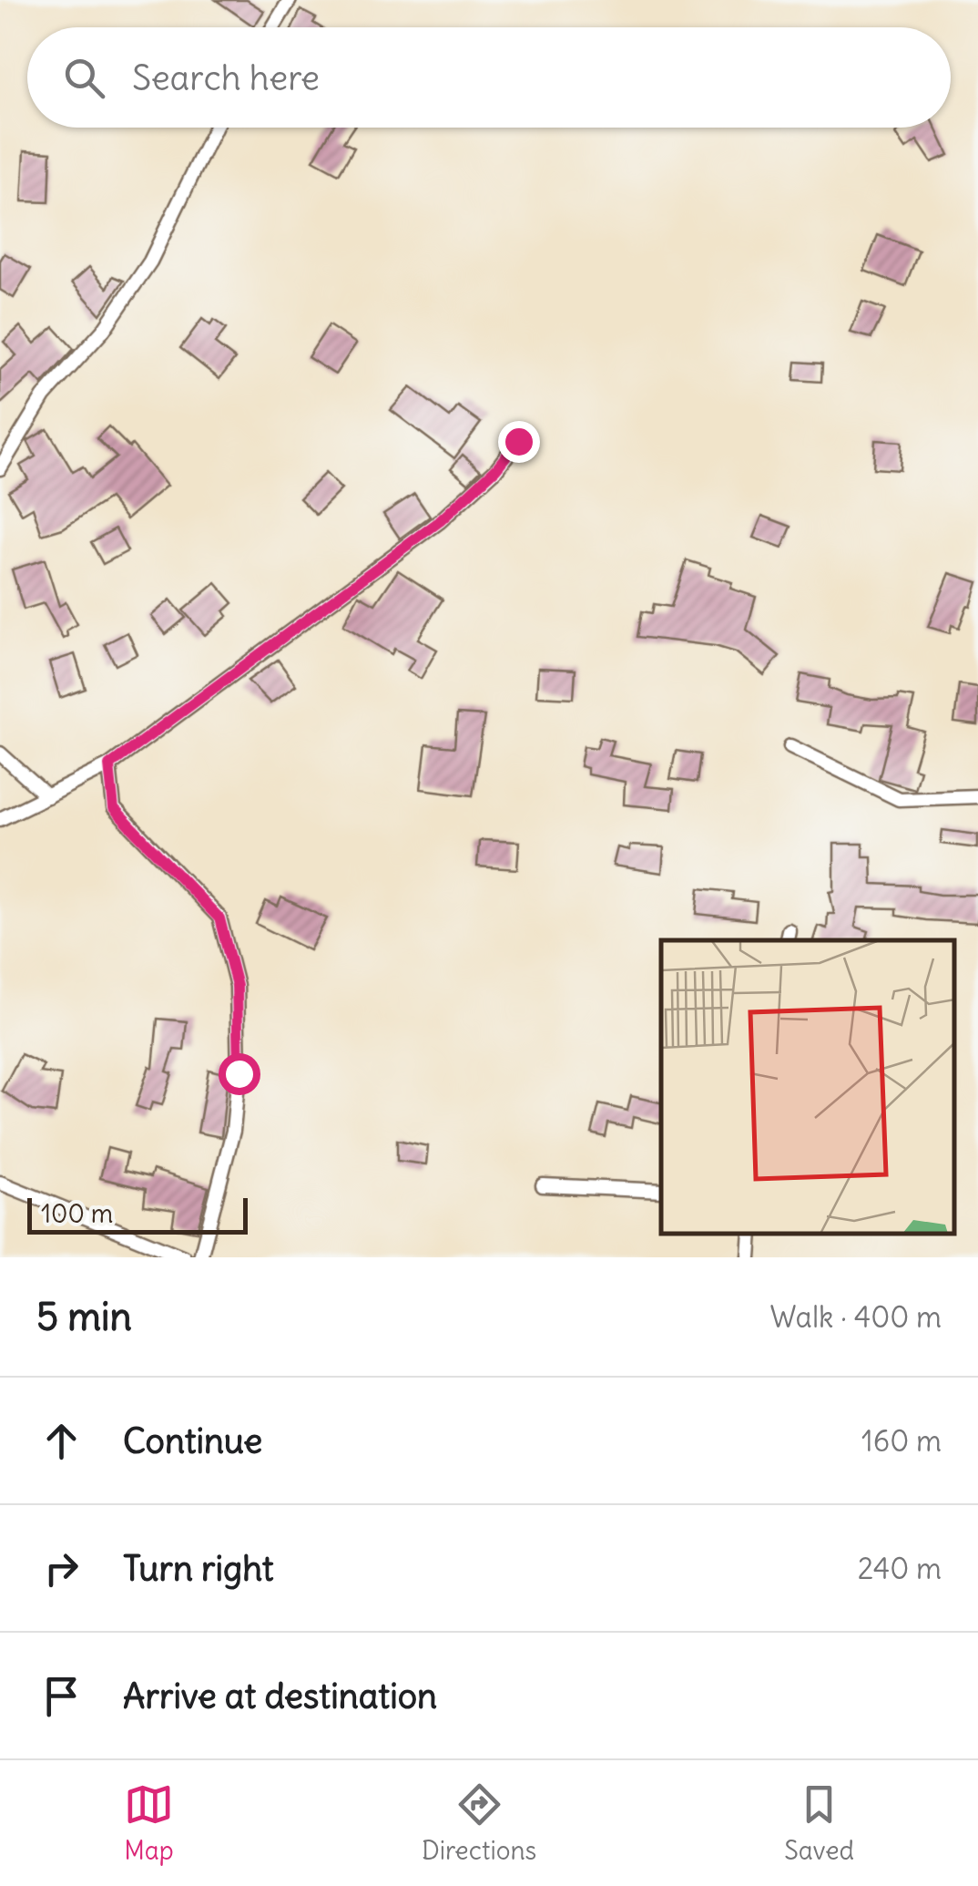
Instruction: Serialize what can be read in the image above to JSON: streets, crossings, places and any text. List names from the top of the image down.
{
  "scale_bar": "100 m",
  "page": {
    "search": "Search here",
    "scale": "100 m",
    "heading": ["5 min", "Walk · 400 m"],
    "list": [
      ["Continue", "160 m"],
      ["Turn right", "240 m"],
      "Arrive at destination"
    ],
    "nav": ["Map", "Directions", "Saved"]
  }
}
